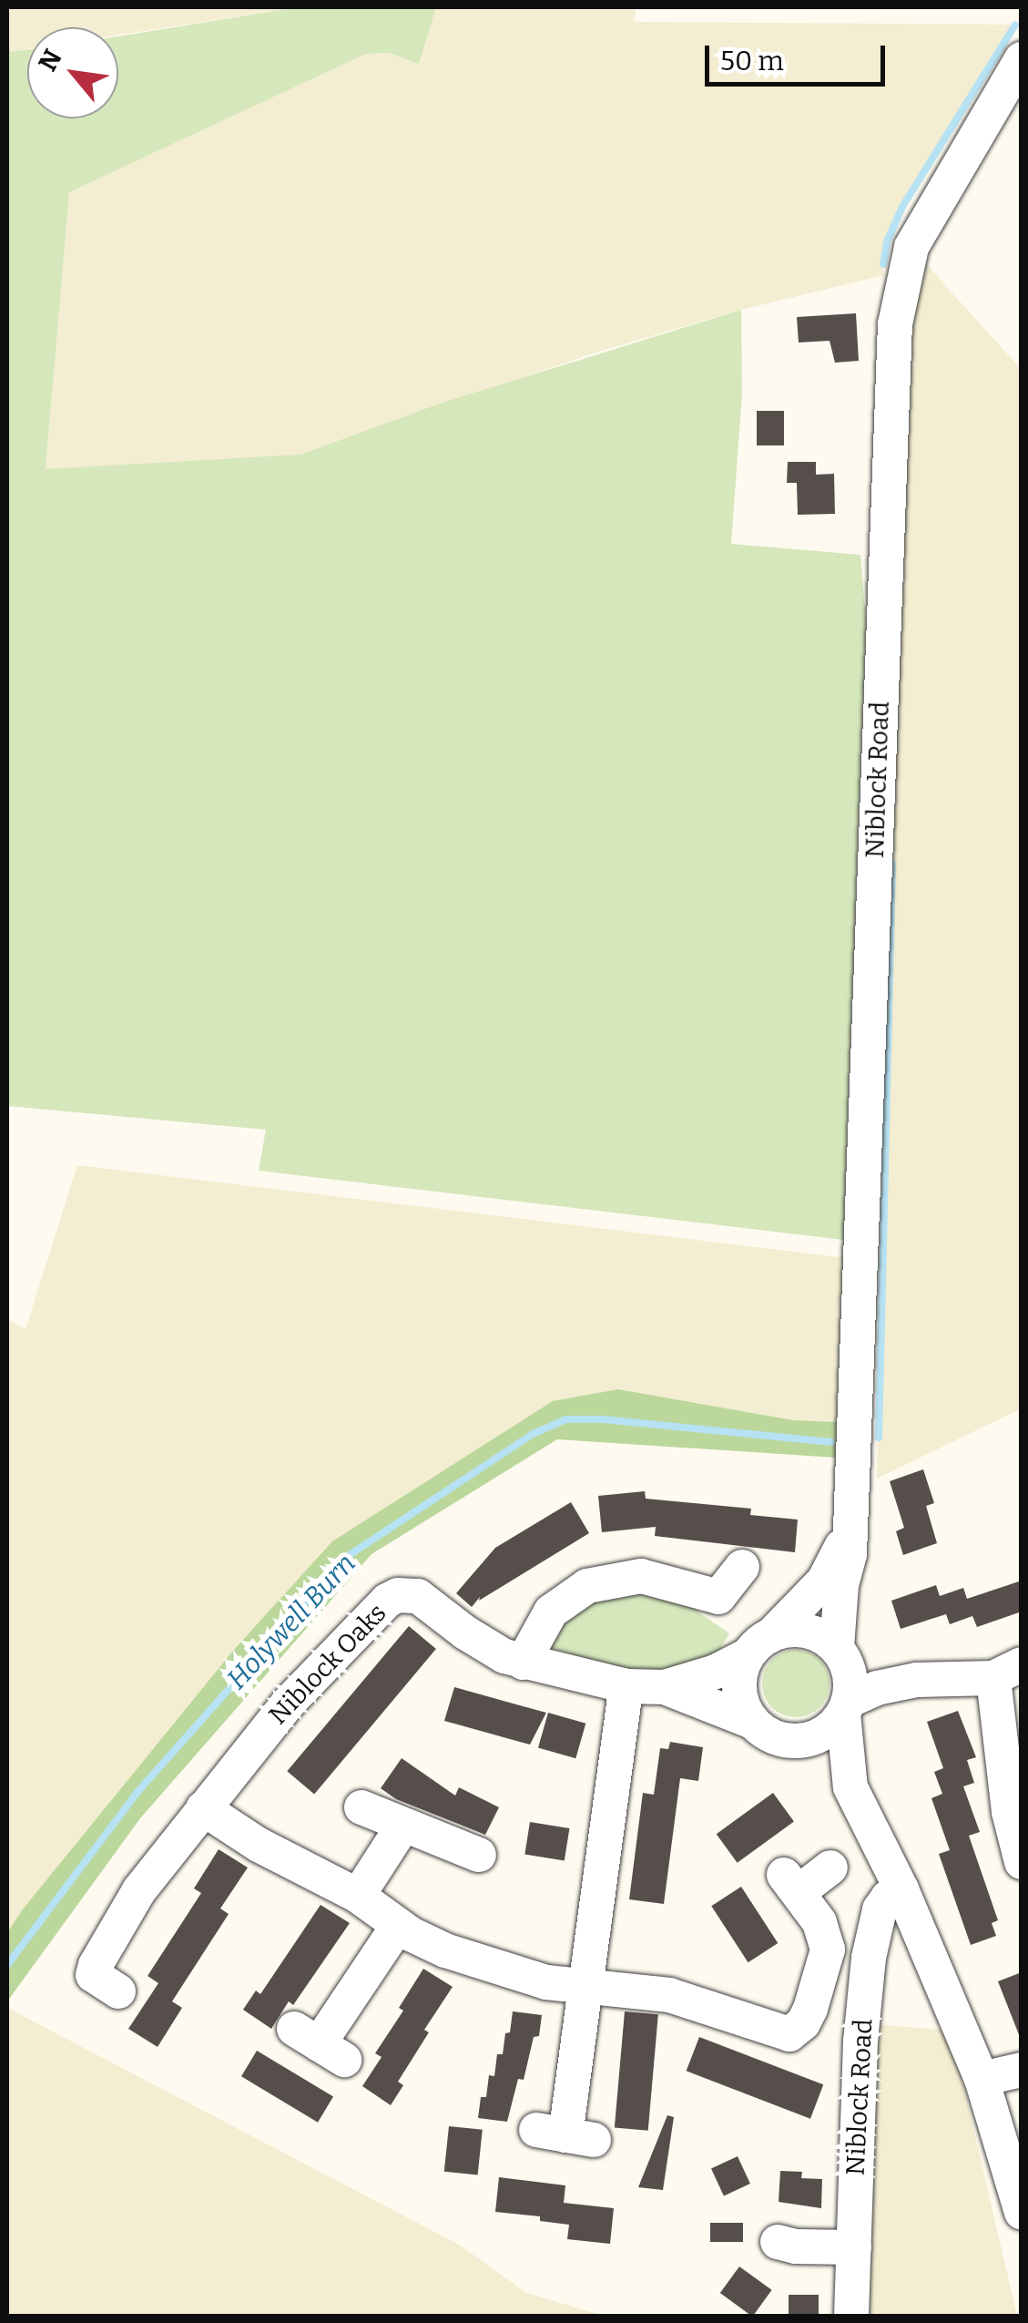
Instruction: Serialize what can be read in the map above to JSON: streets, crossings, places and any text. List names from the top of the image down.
{
  "streets": {
    "street": ["Niblock Road", "Niblock Oaks"]
  },
  "crossings": [
    ["Niblock Road", "Niblock Oaks"]
  ],
  "water": ["Holywell Burn"],
  "scale_bar": "50 m",
  "north": "top left"
}
